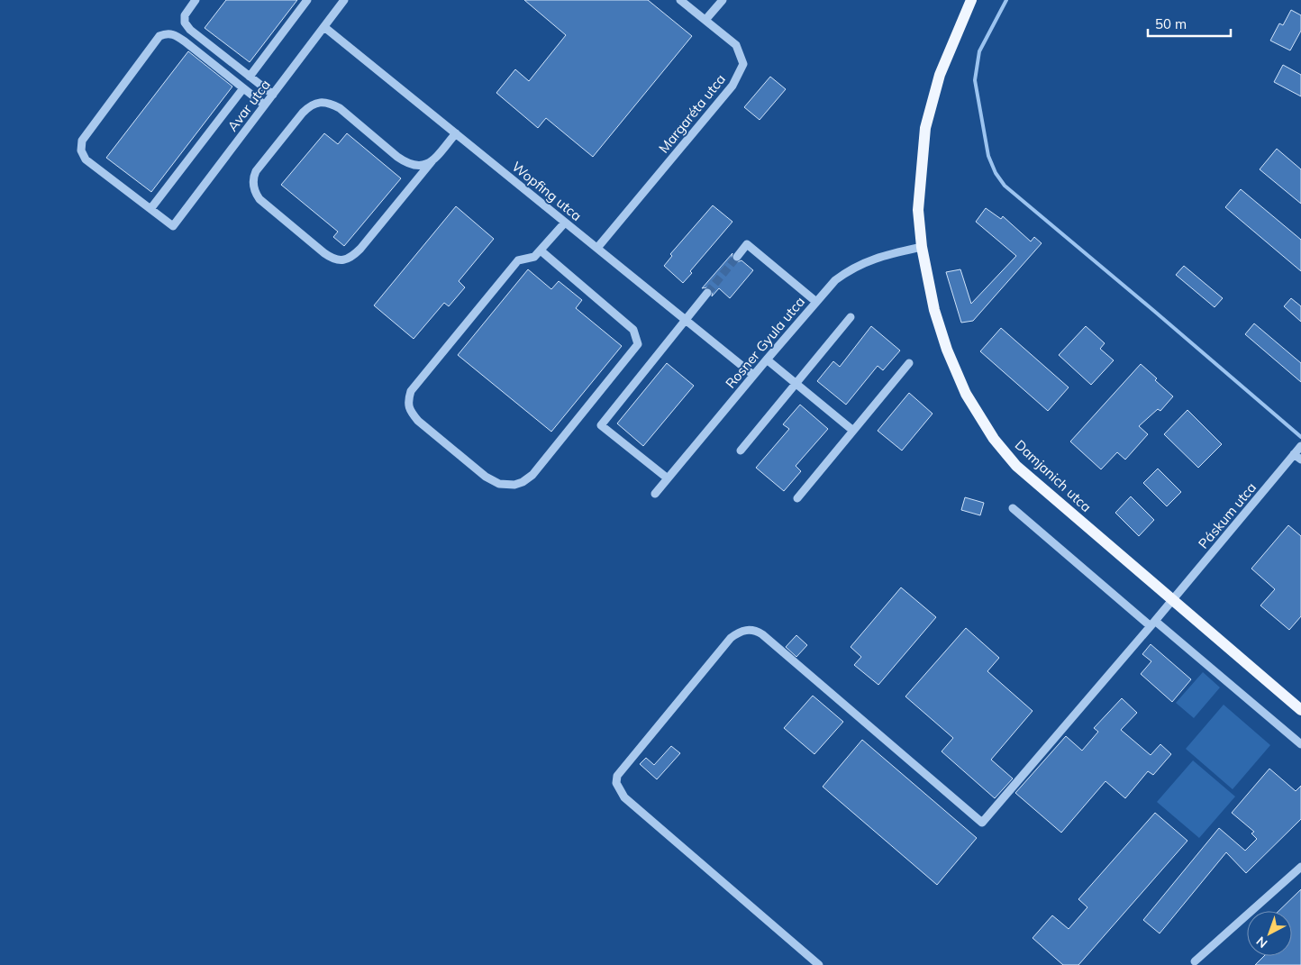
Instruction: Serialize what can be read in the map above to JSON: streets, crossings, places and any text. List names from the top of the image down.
{
  "streets": {
    "main road": ["Damjanich utca"],
    "street": [
      "Avar utca",
      "Margaréta utca",
      "Wopfing utca",
      "Rosner Gyula utca",
      "Páskum utca"
    ]
  },
  "crossings": [
    ["Avar utca", "Wopfing utca"],
    ["Margaréta utca", "Wopfing utca"],
    ["Wopfing utca", "Rosner Gyula utca"],
    ["Rosner Gyula utca", "Damjanich utca"],
    ["Damjanich utca", "Páskum utca"]
  ],
  "scale_bar": "50 m",
  "north": "bottom left"
}
